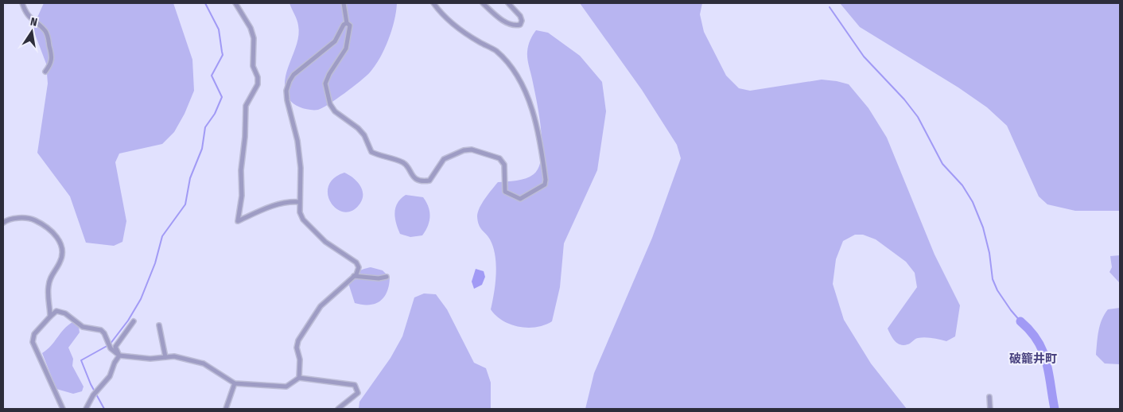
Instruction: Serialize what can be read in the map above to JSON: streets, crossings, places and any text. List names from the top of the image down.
{
  "districts": ["破籠井町"],
  "north": "top"
}
